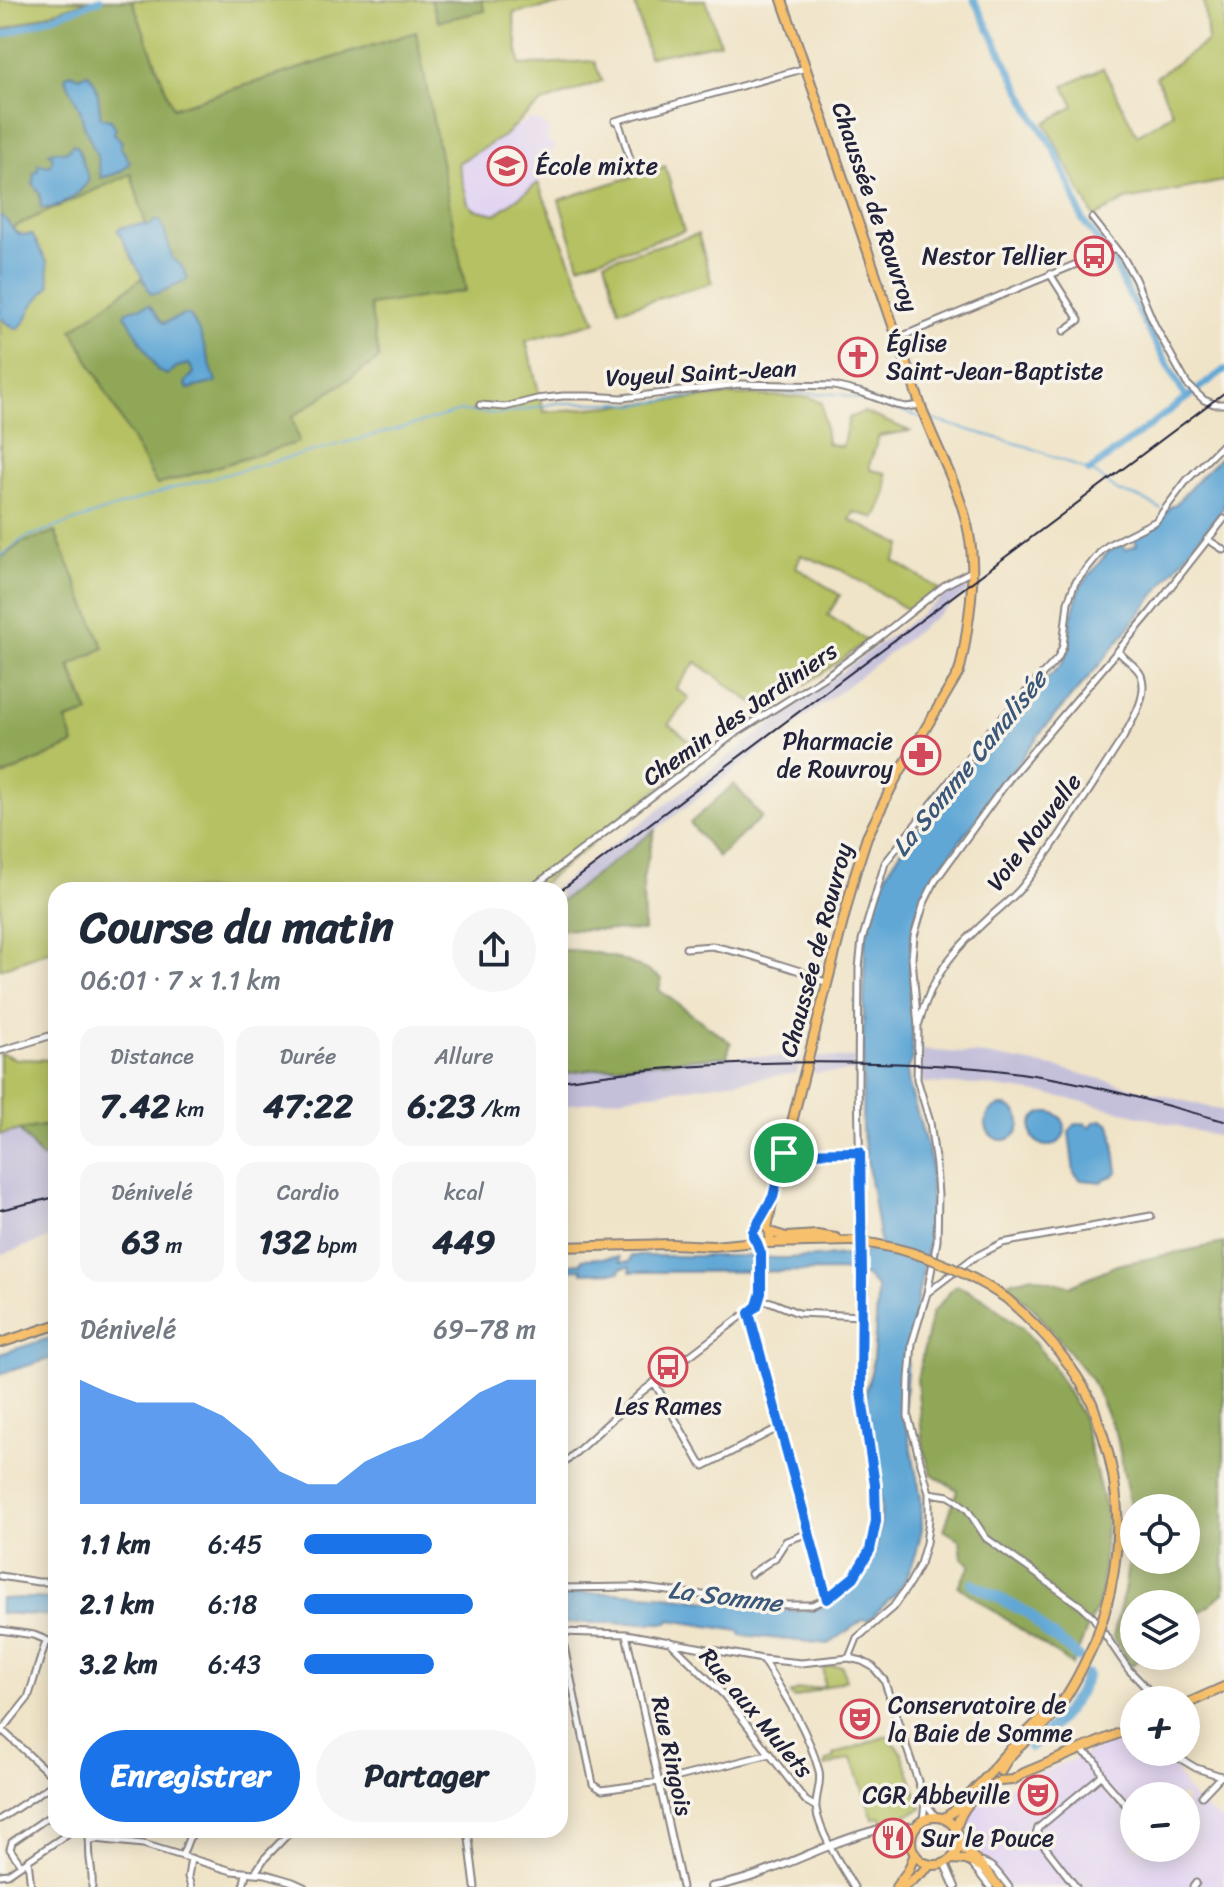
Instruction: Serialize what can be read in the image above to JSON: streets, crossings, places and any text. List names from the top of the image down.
{
  "streets": {
    "main road": ["Chaussée de Rouvroy"],
    "street": [
      "Voyeul Saint-Jean",
      "Chemin des Jardiniers",
      "Voie Nouvelle",
      "Rue aux Mulets",
      "Rue Ringois"
    ]
  },
  "crossings": [
    ["Chaussée de Rouvroy", "Voyeul Saint-Jean"],
    ["Chaussée de Rouvroy", "Chemin des Jardiniers"]
  ],
  "water": ["La Somme Canalisée", "La Somme"],
  "places": {
    "school or university": ["École mixte"],
    "bus stop": ["Nestor Tellier", "Les Rames"],
    "church": ["Église Saint-Jean-Baptiste"],
    "pharmacy": ["Pharmacie de Rouvroy"],
    "theatre": ["Conservatoire de la Baie de Somme", "CGR Abbeville"],
    "restaurant": ["Sur le Pouce"]
  },
  "page": {
    "heading": ["Course du matin", "06:01 · 7 × 1.1 km"],
    "stats": [
      ["Distance", "7.42 km"],
      ["Durée", "47:22"],
      ["Allure", "6:23 /km"],
      ["Dénivelé", "63 m"],
      ["Cardio", "132 bpm"],
      ["kcal", "449"]
    ],
    "chart": ["Dénivelé", "69–78 m"],
    "map_buttons": ["+", "−"],
    "list": [
      {
        "name": "1.1 km",
        "note": "6:45"
      },
      {
        "name": "2.1 km",
        "note": "6:18"
      },
      {
        "name": "3.2 km",
        "note": "6:43"
      }
    ],
    "buttons": ["Enregistrer", "Partager"]
  }
}
